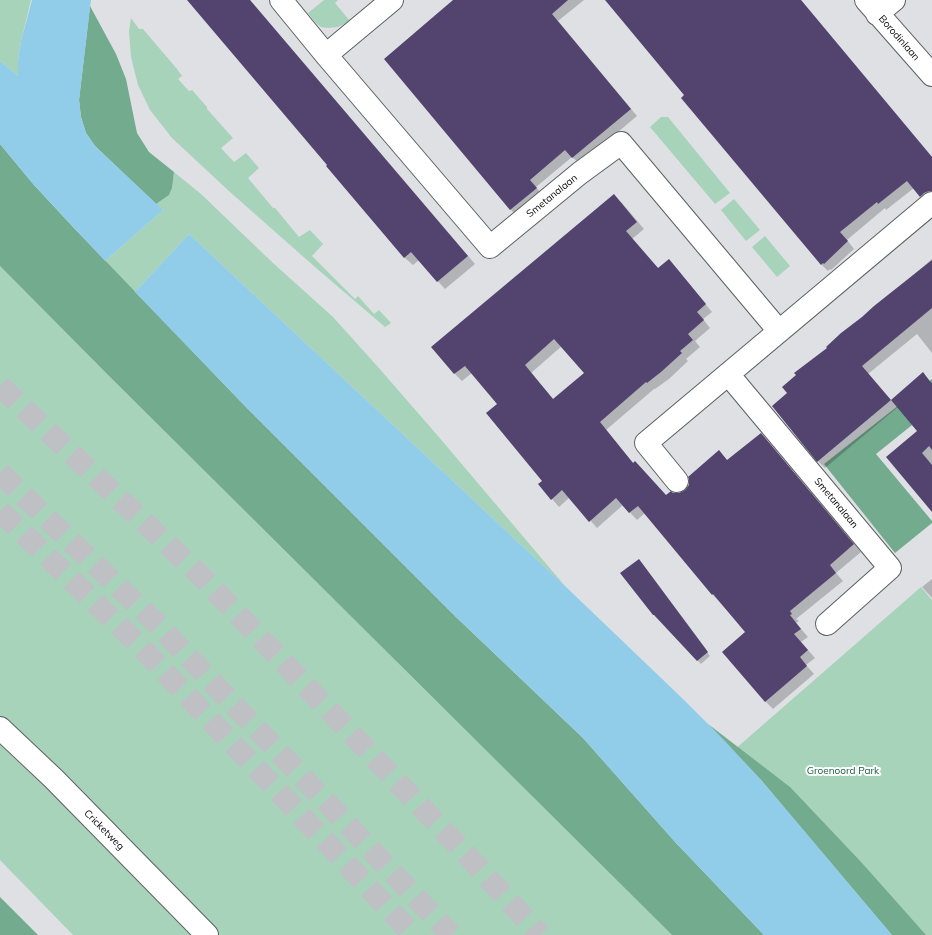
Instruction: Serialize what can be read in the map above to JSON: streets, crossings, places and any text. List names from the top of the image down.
{
  "streets": {
    "street": ["Borodinlaan", "Smetanalaan", "Cricketweg"]
  },
  "parks": ["Groenoord Park"]
}
